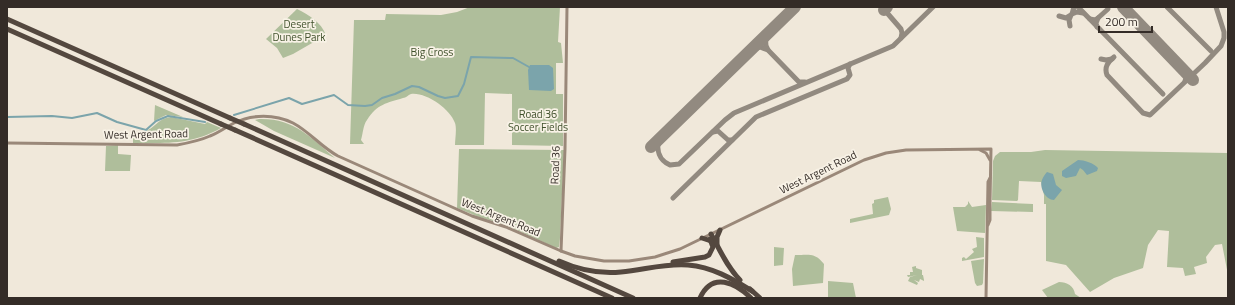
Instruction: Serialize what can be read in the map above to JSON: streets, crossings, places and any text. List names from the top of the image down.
{
  "streets": {
    "main road": ["West Argent Road", "Road 36"]
  },
  "crossings": [
    ["West Argent Road", "Road 36"]
  ],
  "parks": ["Desert Dunes Park", "Big Cross", "Road 36 Soccer Fields"],
  "scale_bar": "200 m"
}
